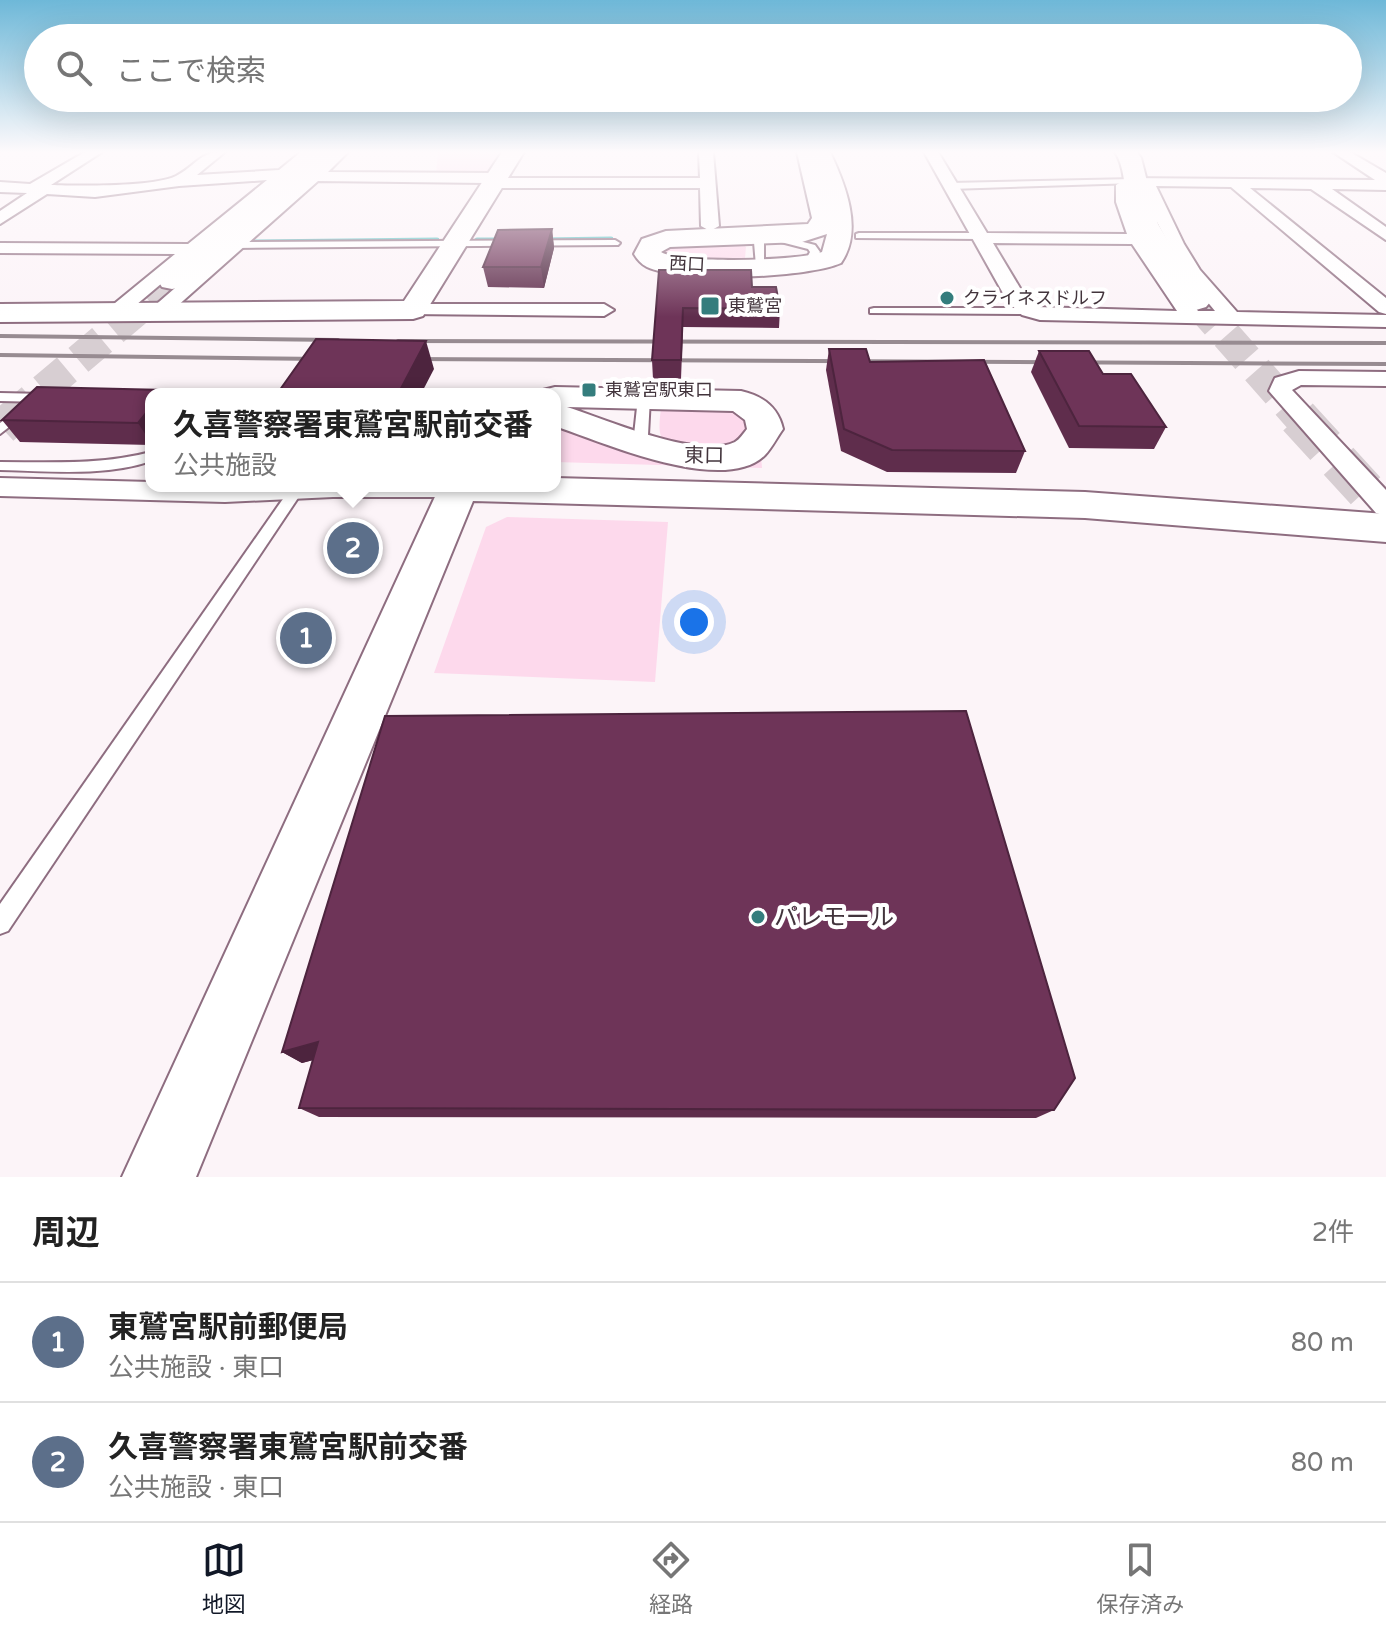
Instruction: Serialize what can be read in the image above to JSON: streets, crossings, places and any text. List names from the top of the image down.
{
  "streets": {
    "street": ["西口", "東口"]
  },
  "places": {
    "other": ["クライネスドルフ", "パレモール"],
    "transit": ["東鷲宮", "東鷲宮駅東口"]
  },
  "page": {
    "search": "ここで検索",
    "popup": ["久喜警察署東鷲宮駅前交番", "公共施設"],
    "pins": ["2", "1"],
    "heading": ["周辺", "2件"],
    "list": [
      {
        "mark": "1",
        "name": "東鷲宮駅前郵便局",
        "note": "公共施設 · 東口",
        "value": "80 m"
      },
      {
        "mark": "2",
        "name": "久喜警察署東鷲宮駅前交番",
        "note": "公共施設 · 東口",
        "value": "80 m"
      }
    ],
    "nav": ["地図", "経路", "保存済み"]
  }
}
